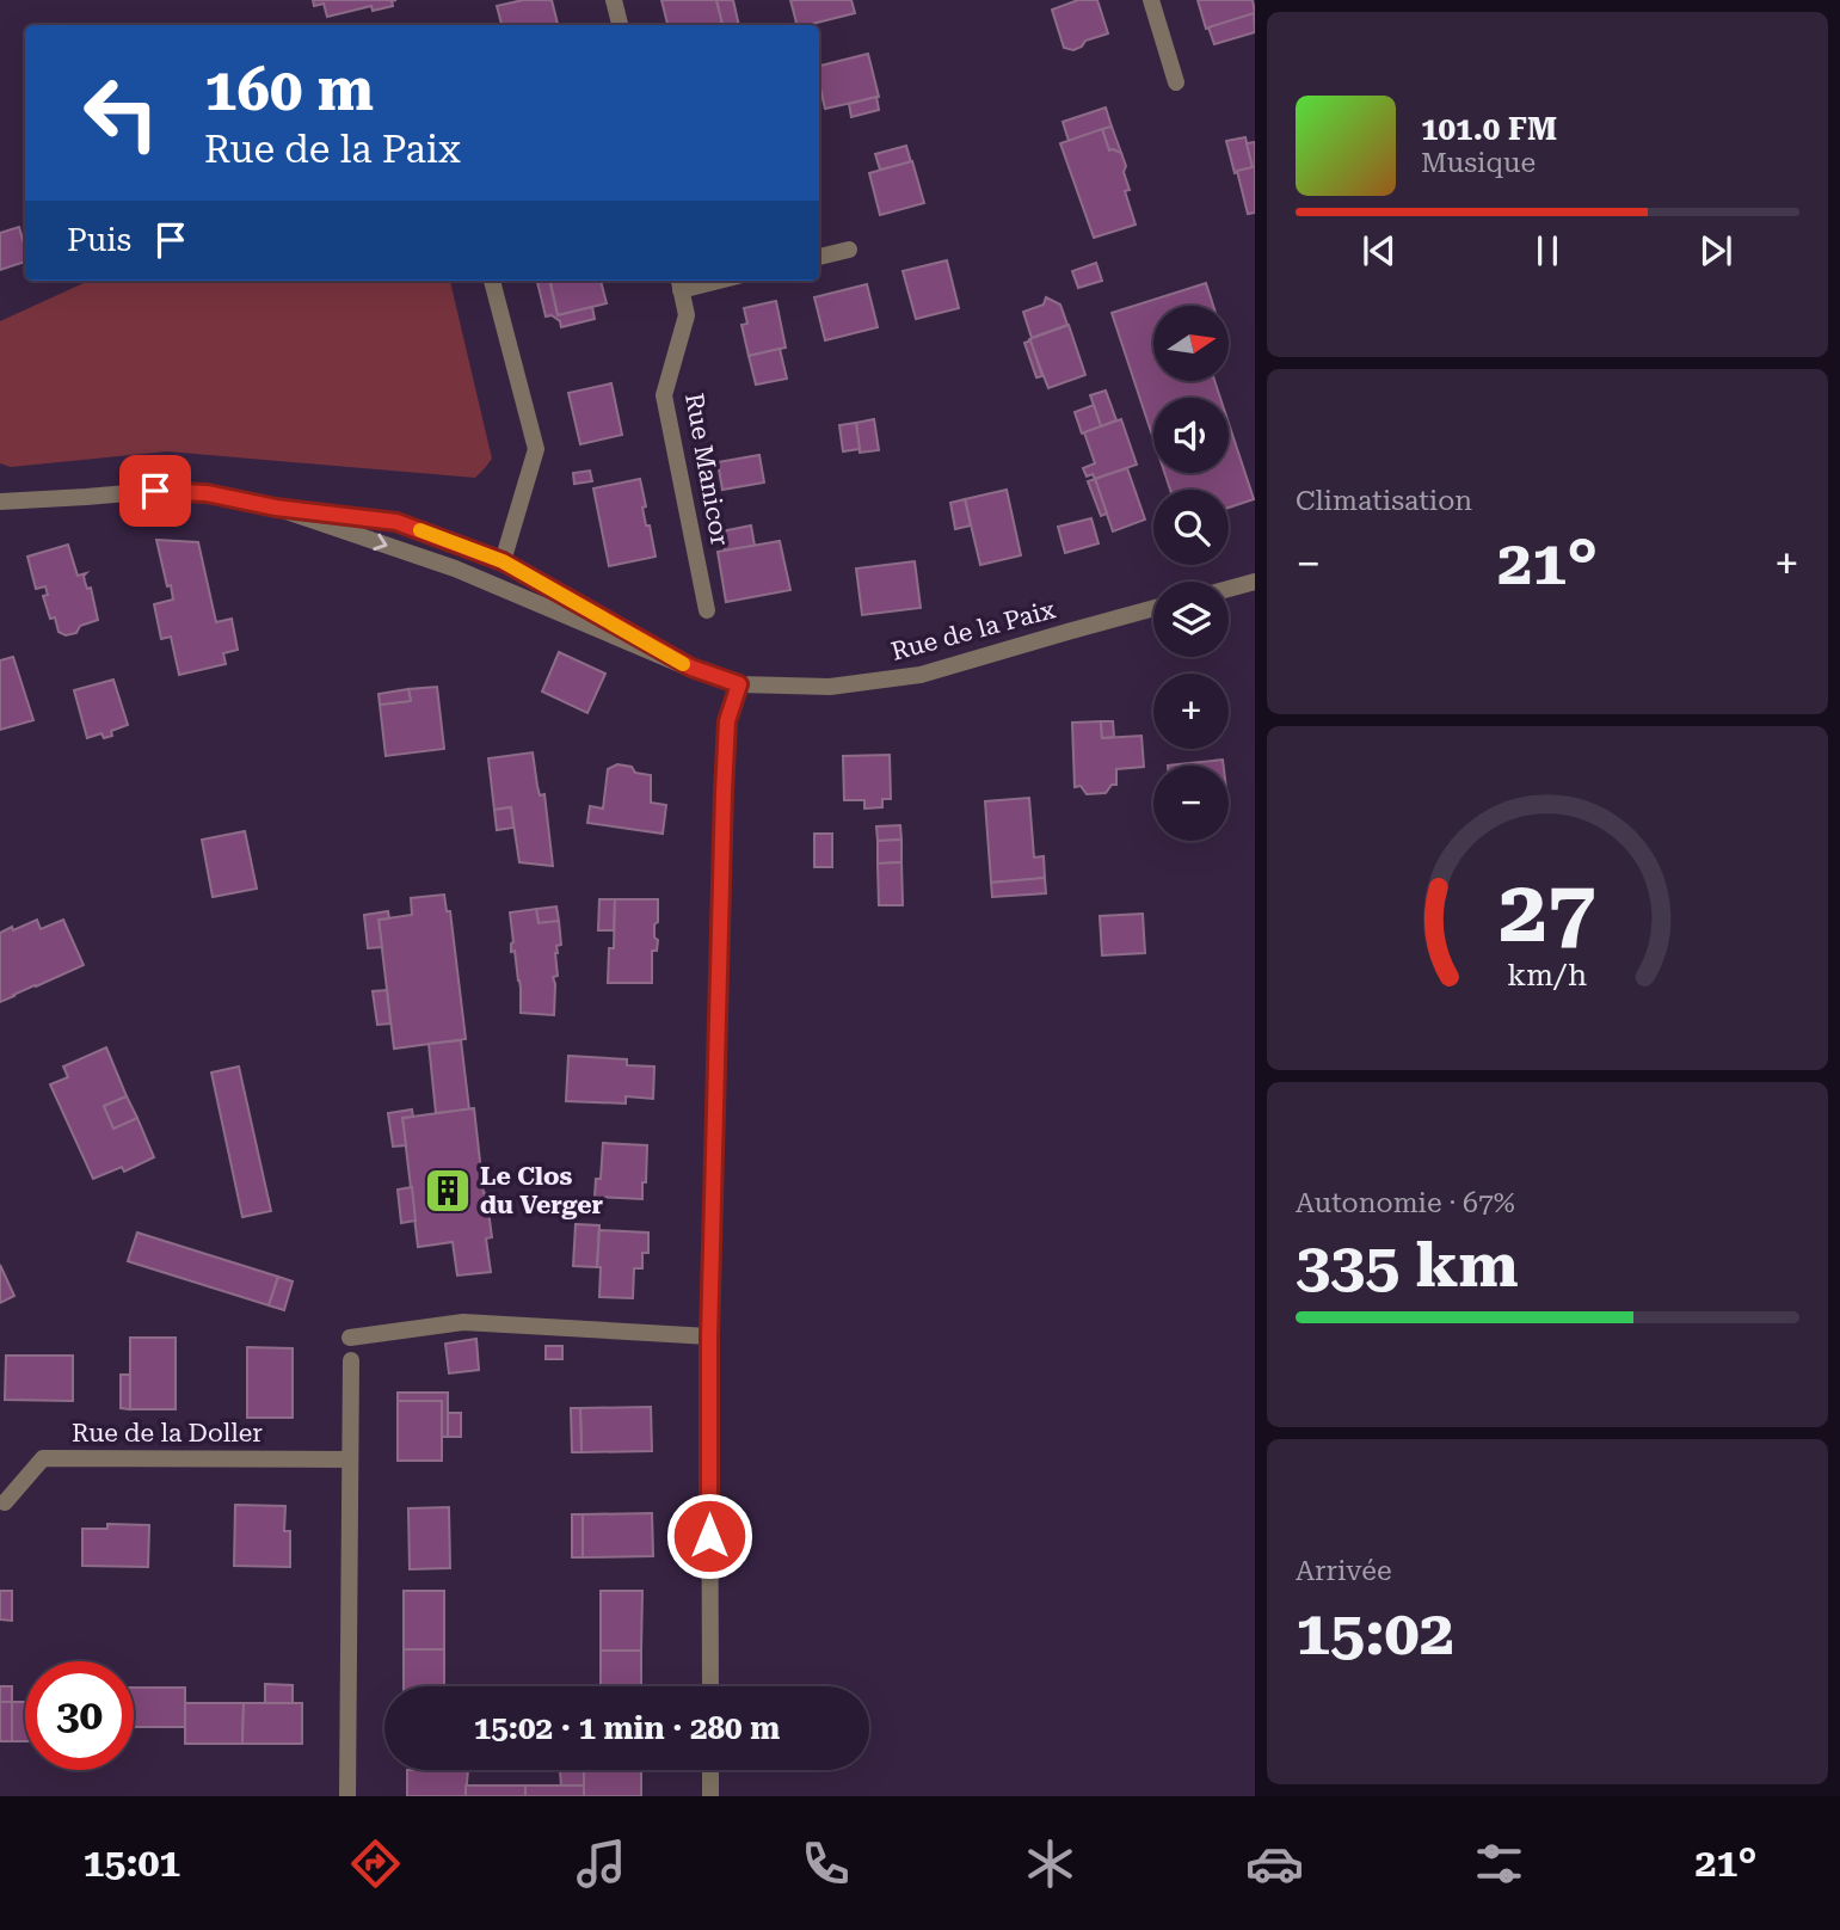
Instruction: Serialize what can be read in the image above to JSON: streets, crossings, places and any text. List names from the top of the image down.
{
  "streets": {
    "street": ["Rue Manicor", "Rue de la Paix", "Rue de la Doller"]
  },
  "places": {
    "building": ["Le Clos du Verger"]
  },
  "north": "right",
  "page": {
    "turn": ["160 m", "Rue de la Paix"],
    "song": ["101.0 FM", "Musique"],
    "then": "Puis",
    "map_buttons": ["+", "−"],
    "tile": [
      "Climatisation",
      ["Autonomie · 67%", "335 km"],
      ["Arrivée", "15:02"]
    ],
    "heat": ["−", "21°", "+"],
    "limit": "30",
    "trip": "15:02 · 1 min · 280 m",
    "tabs": ["15:01", "21°"],
    "gauge": ["27", "km/h"]
  }
}
